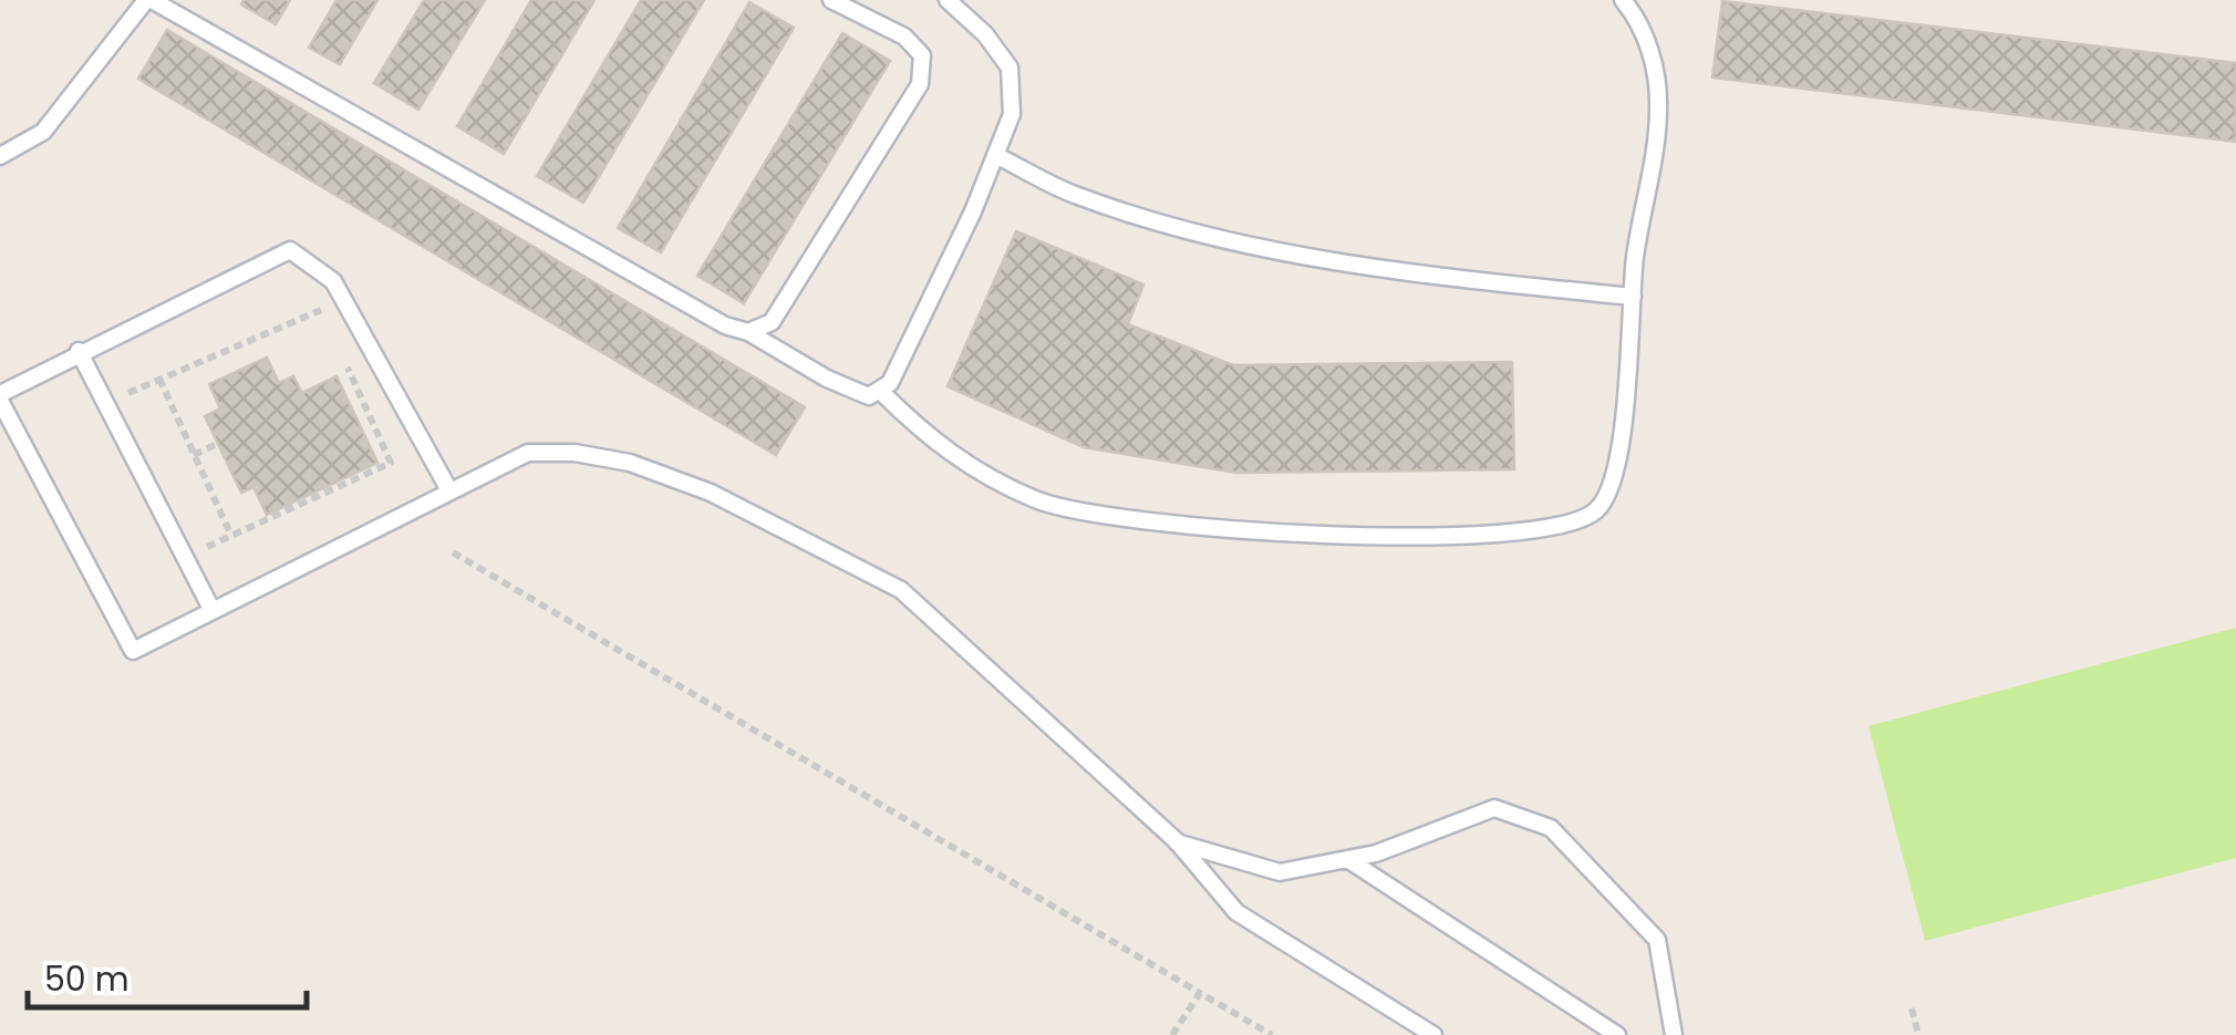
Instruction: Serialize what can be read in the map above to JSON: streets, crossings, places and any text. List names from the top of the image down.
{
  "scale_bar": "50 m"
}
